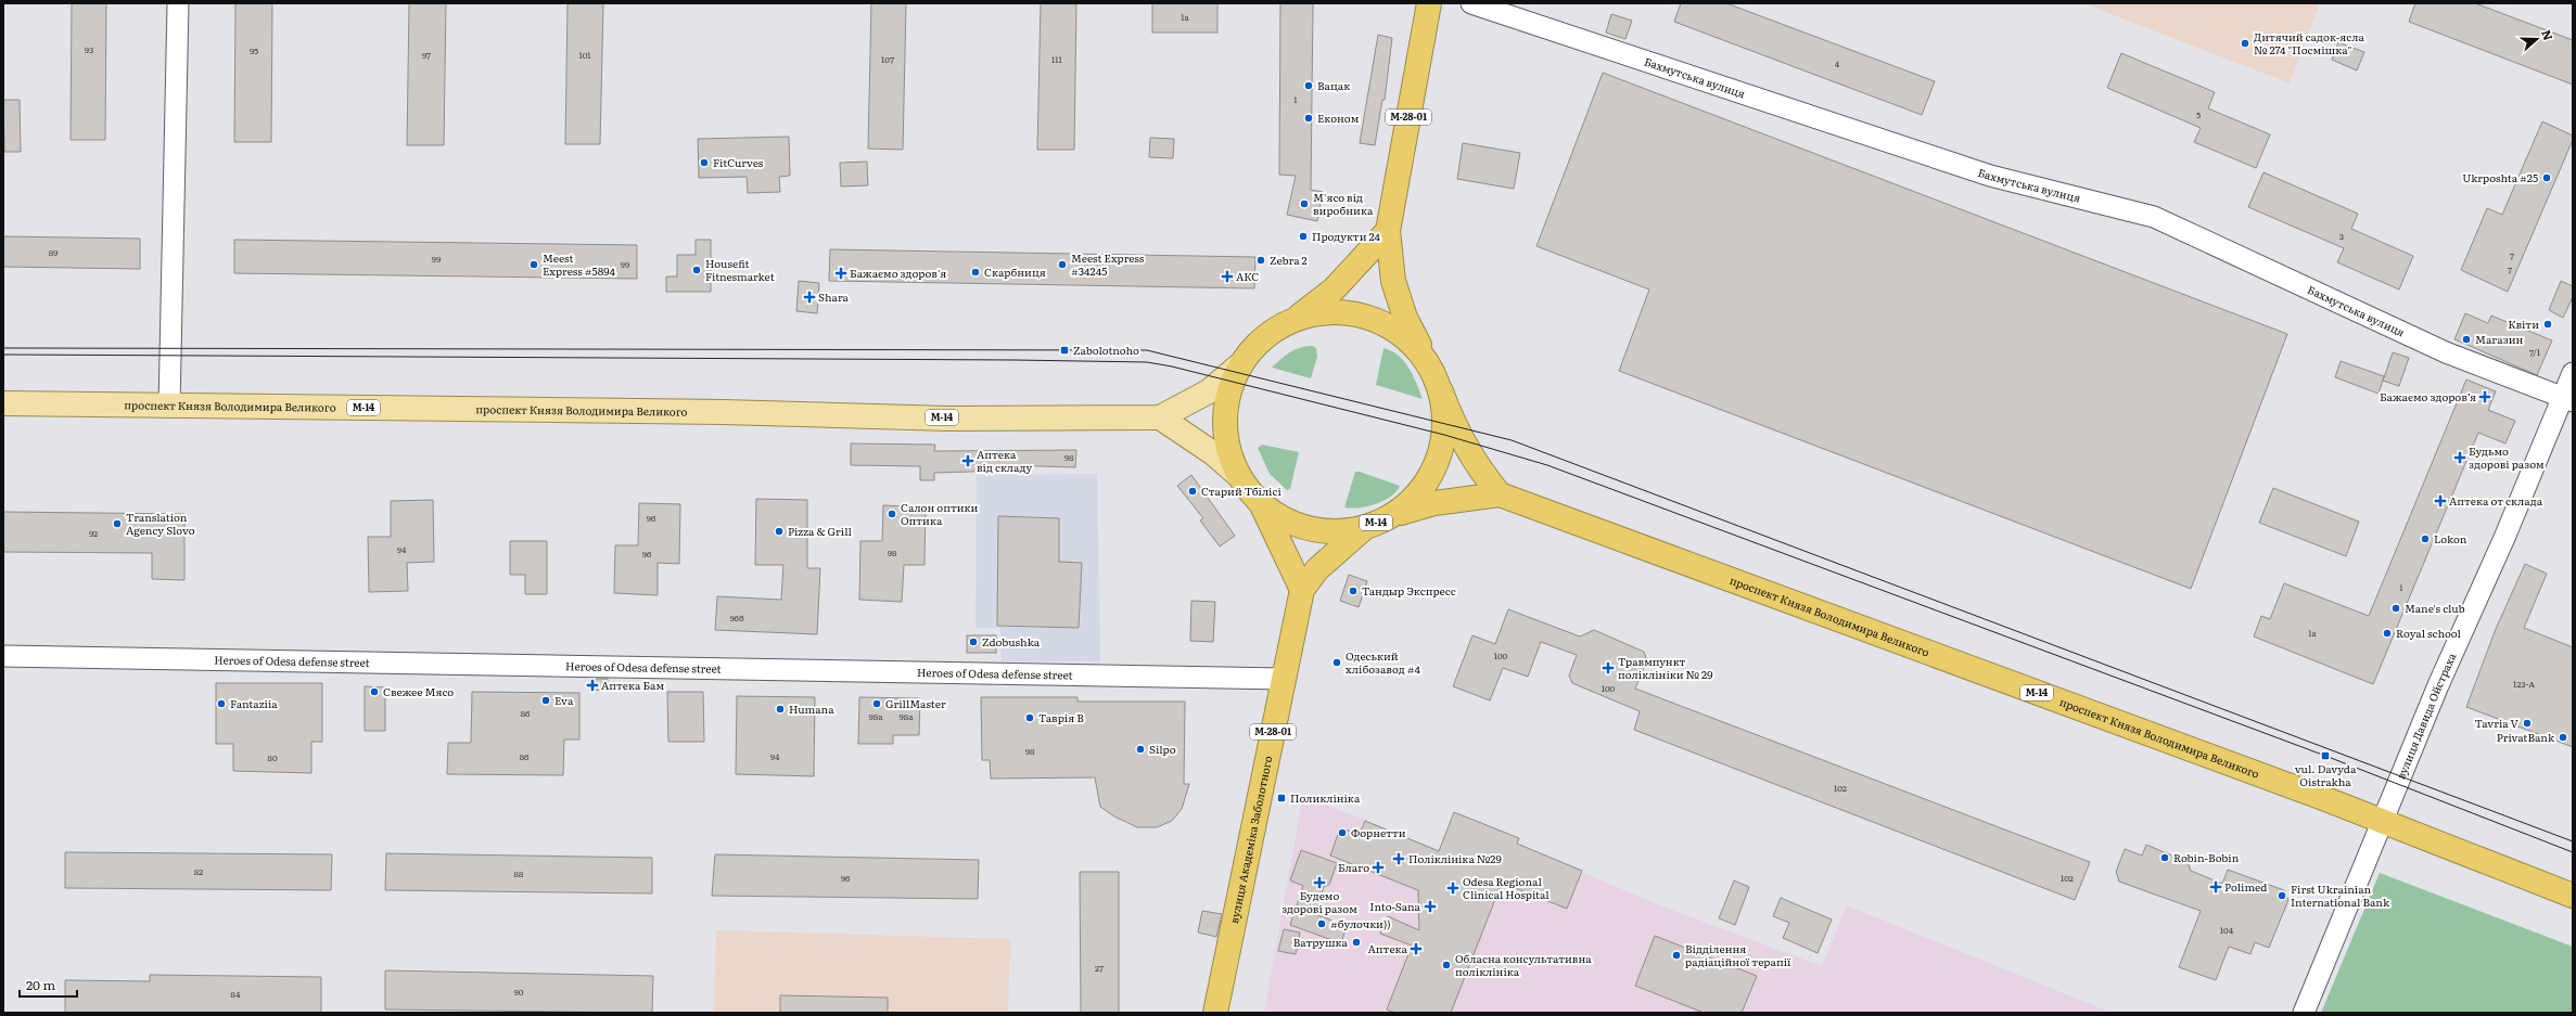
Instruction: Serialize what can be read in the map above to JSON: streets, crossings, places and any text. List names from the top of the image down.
{
  "streets": {
    "highway": [
      "М-28-01",
      "проспект Князя Володимира Великого",
      "М-14",
      "вулиця Академіка Заболотного"
    ],
    "street": ["Бахмутська вулиця", "Heroes of Odesa defense street", "вулиця Давида Ойстраха"]
  },
  "crossings": [
    ["Бахмутська вулиця", "вулиця Давида Ойстраха"],
    ["М-28-01", "М-14"],
    ["проспект Князя Володимира Великого", "М-14"],
    ["проспект Князя Володимира Великого", "вулиця Давида Ойстраха"],
    ["М-14", "вулиця Академіка Заболотного"],
    ["Heroes of Odesa defense street", "вулиця Академіка Заболотного"]
  ],
  "places": {
    "other": [
      "Дитячий садок-ясла № 274 \"Посмішка\"",
      "Вацак",
      "Економ",
      "FitCurves",
      "Ukrposhta #25",
      "М'ясо від виробника",
      "Продукти 24",
      "Zebra 2",
      "Meest Express #5894",
      "Meest Express #34245",
      "Housefit Fitnesmarket",
      "Скарбниця",
      "Квіти",
      "Магазин",
      "Старий Тбілісі",
      "Салон оптики Оптика",
      "Translation Agency Slovo",
      "Pizza & Grill",
      "Lokon",
      "Тандыр Экспресс",
      "Mane's club",
      "Royal school",
      "Zdobushka",
      "Одеський хлібозавод #4",
      "Свежее Мясо",
      "Eva",
      "Fantaziia",
      "GrillMaster",
      "Humana",
      "Таврія В",
      "Tavria V",
      "PrivatBank",
      "Silpo",
      "Форнетти",
      "Robin-Bobin",
      "First Ukrainian International Bank",
      "#булочки))",
      "Ватрушка",
      "Відділення радіаційної терапії",
      "Обласна консультативна поліклініка"
    ],
    "health": [
      "Бажаємо здоров'я",
      "АКС",
      "Shara",
      "Бажаємо здоровʼя",
      "Будьмо здорові разом",
      "Аптека від складу",
      "Аптека от склада",
      "Травмпункт поліклініки № 29",
      "Аптека Бам",
      "Поліклініка №29",
      "Благо",
      "Будемо здорові разом",
      "Polimed",
      "Odesa Regional Clinical Hospital",
      "Into-Sana",
      "Аптека"
    ],
    "transit": ["Zabolotnoho", "vul. Davyda Oistrakha", "Поликлініка"]
  },
  "house_numbers": [
    "1а",
    "93",
    "95",
    "97",
    "101",
    "107",
    "111",
    "4",
    "1",
    "5",
    "3",
    "89",
    "7",
    "99",
    "99",
    "7",
    "7/1",
    "98",
    "96",
    "92",
    "94",
    "98",
    "96",
    "1",
    "96б",
    "1а",
    "100",
    "123-А",
    "100",
    "86",
    "98а",
    "98а",
    "98",
    "86",
    "94",
    "80",
    "102",
    "82",
    "88",
    "96",
    "102",
    "104",
    "27",
    "90",
    "84"
  ],
  "scale_bar": "20 m",
  "north": "right"
}
